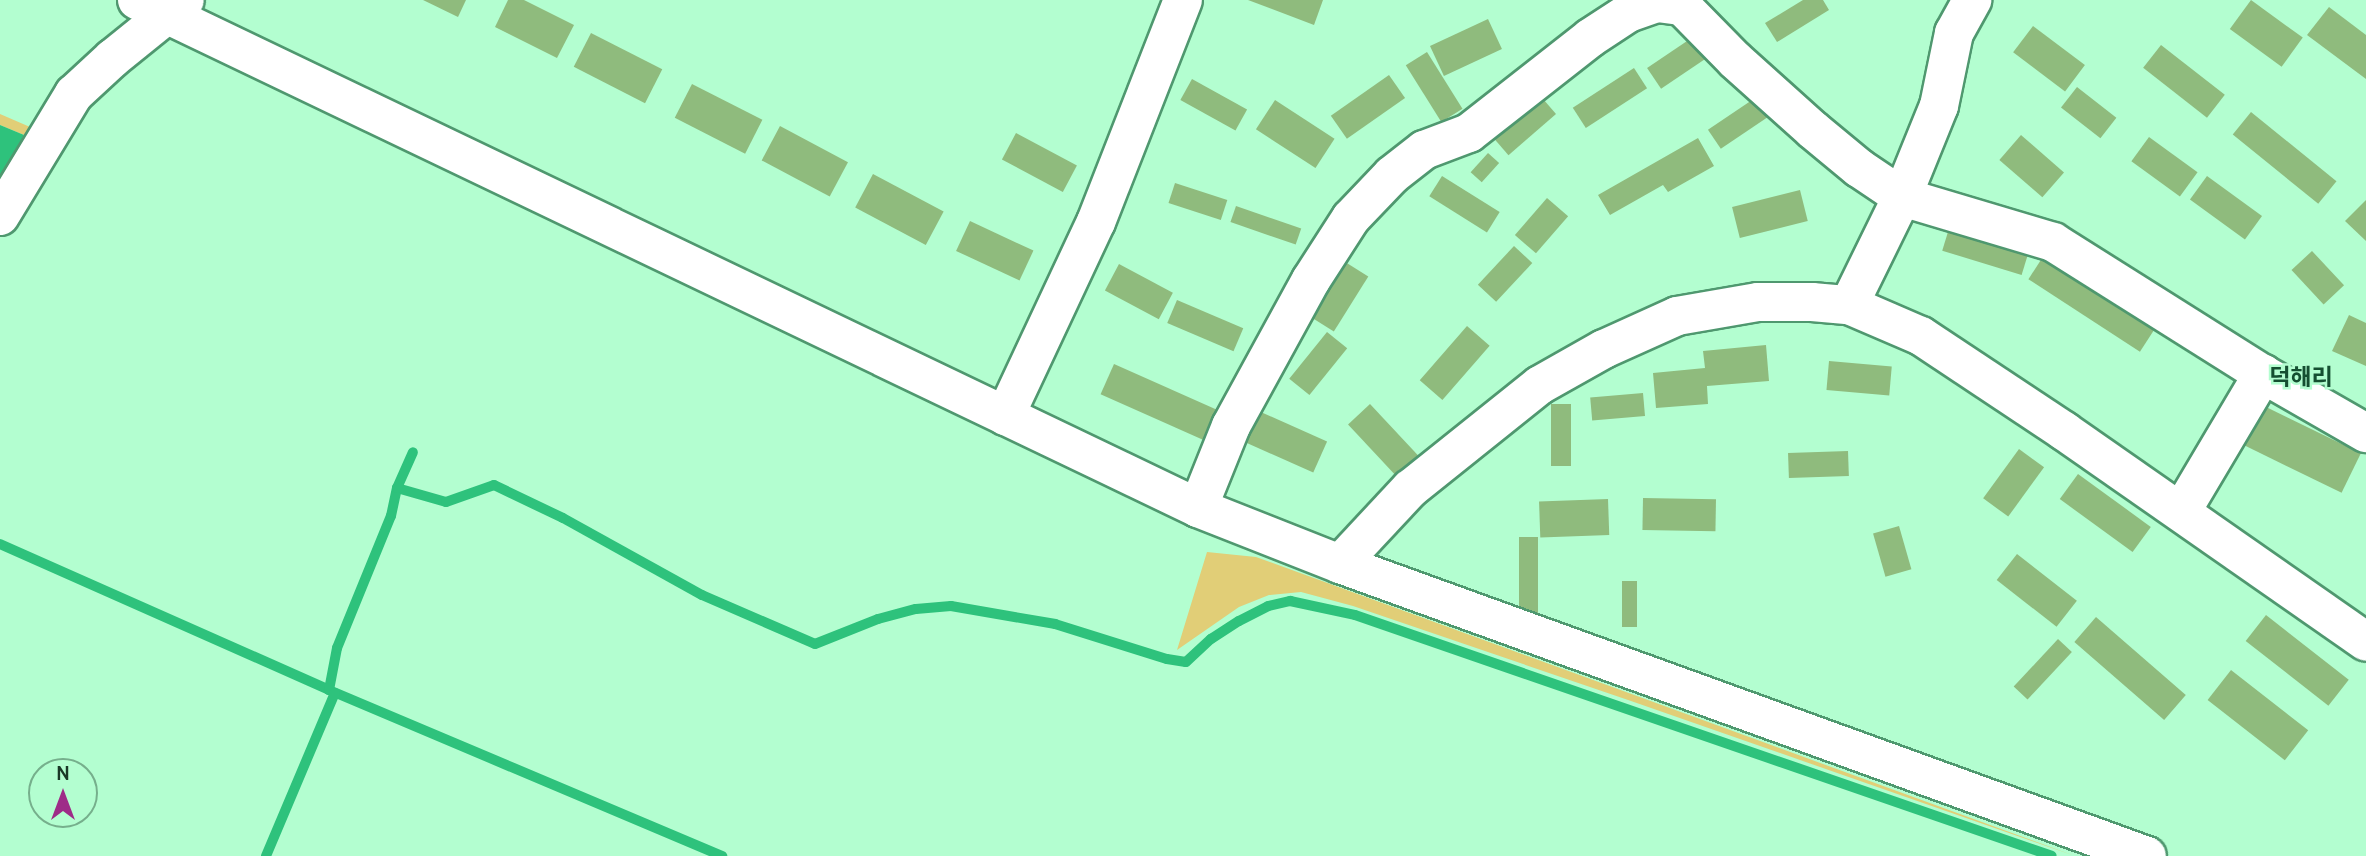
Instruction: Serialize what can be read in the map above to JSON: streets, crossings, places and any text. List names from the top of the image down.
{
  "districts": ["덕해리"],
  "north": "top"
}
